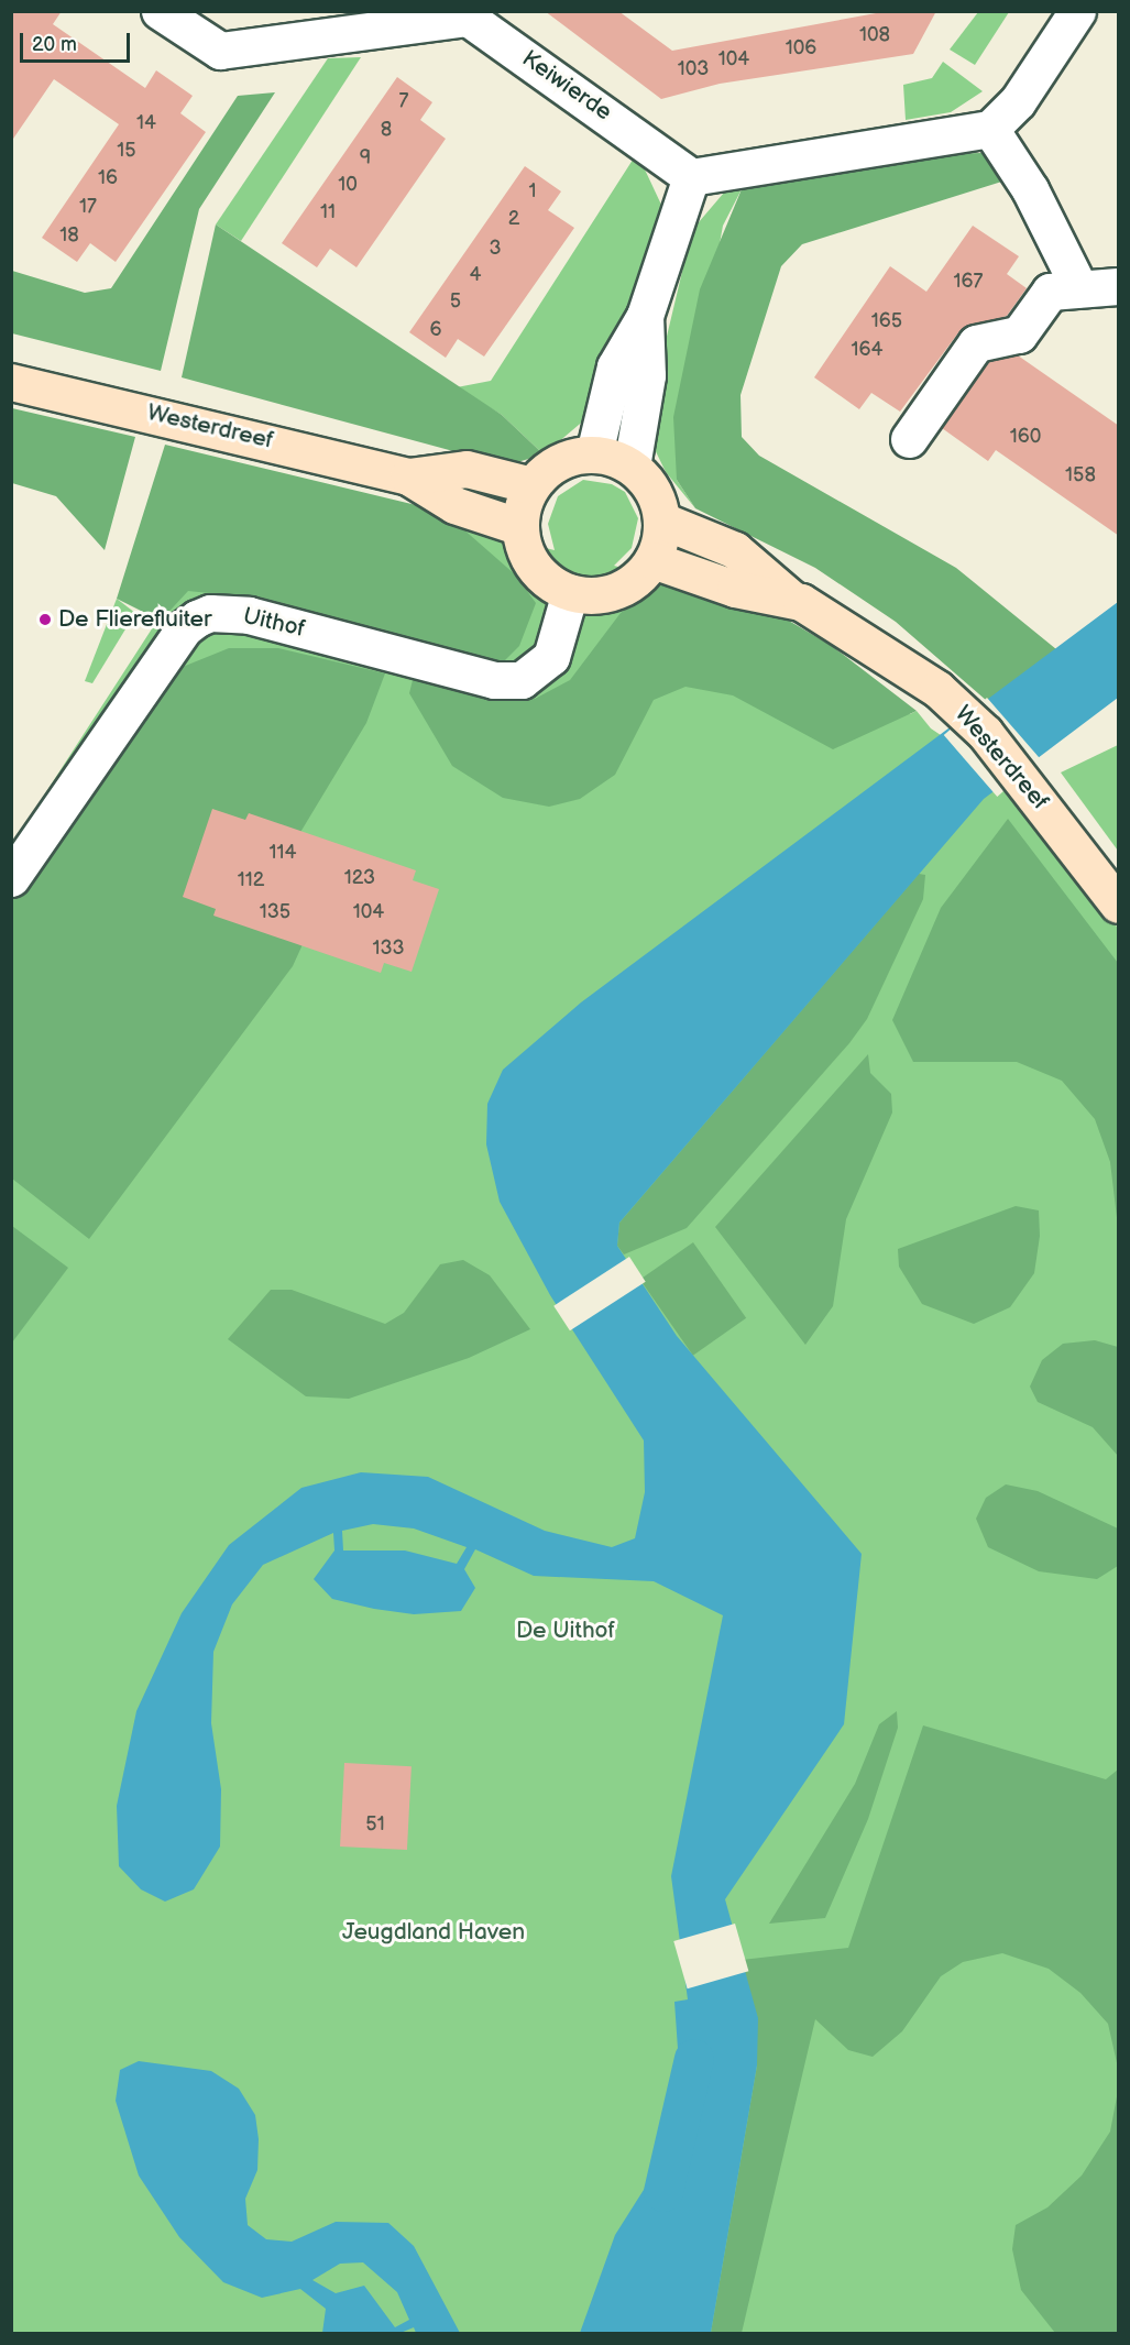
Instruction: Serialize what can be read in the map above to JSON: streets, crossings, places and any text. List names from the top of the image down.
{
  "streets": {
    "main road": ["Westerdreef"],
    "street": ["Keiwierde", "Uithof"]
  },
  "crossings": [
    ["Westerdreef", "Uithof"]
  ],
  "parks": ["De Uithof", "Jeugdland Haven"],
  "places": ["De Flierefluiter"],
  "house_numbers": [
    "108",
    "106",
    "104",
    "103",
    "7",
    "14",
    "8",
    "15",
    "9",
    "16",
    "10",
    "1",
    "17",
    "11",
    "2",
    "18",
    "3",
    "4",
    "167",
    "5",
    "165",
    "6",
    "164",
    "160",
    "158",
    "114",
    "123",
    "112",
    "135",
    "104",
    "133",
    "51"
  ],
  "scale_bar": "20 m"
}
